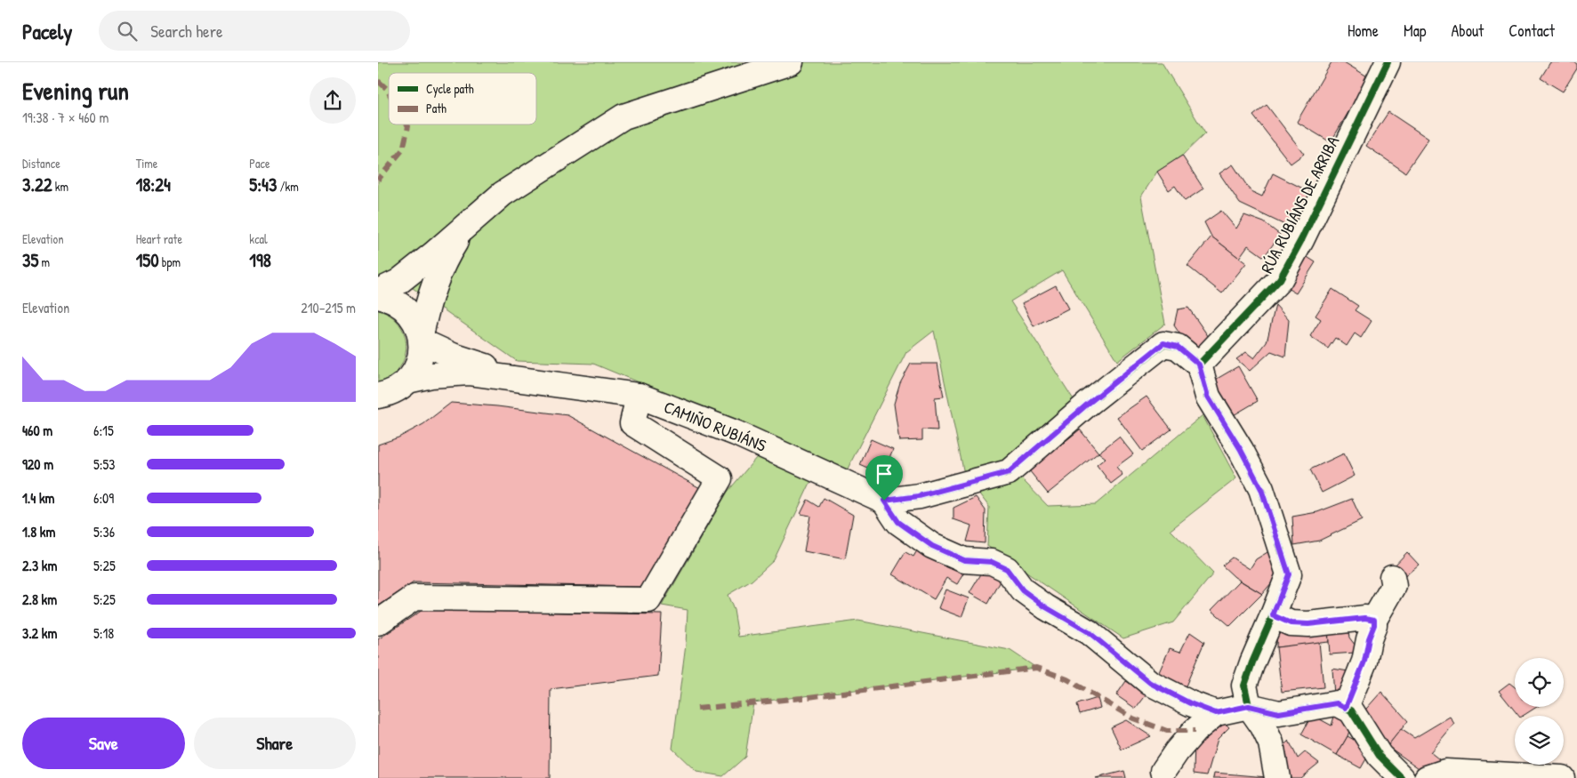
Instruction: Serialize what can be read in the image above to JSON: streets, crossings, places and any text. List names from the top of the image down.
{
  "streets": {
    "street": ["RÚA RUBIÁNS DE ARRIBA", "CAMIÑO RUBIÁNS"]
  },
  "legend": ["Cycle path", "Path"],
  "page": {
    "header": "Pacely",
    "search": "Search here",
    "nav": [
      "Home",
      "Map",
      "About",
      "Contact"
    ],
    "heading": ["Evening run", "19:38 · 7 × 460 m"],
    "stats": [
      ["Distance", "3.22 km"],
      ["Time", "18:24"],
      ["Pace", "5:43 /km"],
      ["Elevation", "35 m"],
      ["Heart rate", "150 bpm"],
      ["kcal", "198"]
    ],
    "chart": ["Elevation", "210–215 m"],
    "list": [
      {
        "name": "460 m",
        "note": "6:15"
      },
      {
        "name": "920 m",
        "note": "5:53"
      },
      {
        "name": "1.4 km",
        "note": "6:09"
      },
      {
        "name": "1.8 km",
        "note": "5:36"
      },
      {
        "name": "2.3 km",
        "note": "5:25"
      },
      {
        "name": "2.8 km",
        "note": "5:25"
      },
      {
        "name": "3.2 km",
        "note": "5:18"
      }
    ],
    "buttons": ["Save", "Share"]
  }
}
